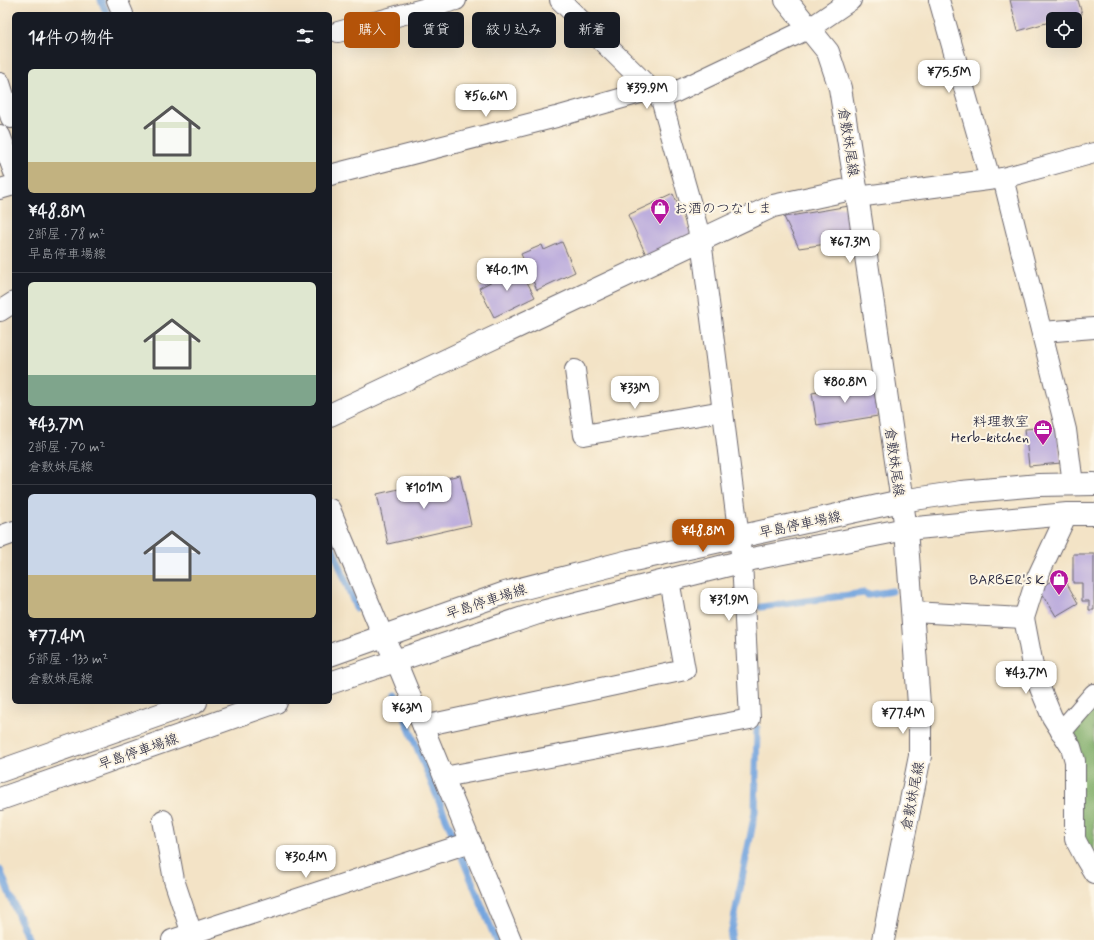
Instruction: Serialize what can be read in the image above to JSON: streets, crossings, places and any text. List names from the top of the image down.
{
  "streets": {
    "main road": ["倉敷妹尾線", "早島停車場線"]
  },
  "crossings": [
    ["倉敷妹尾線", "早島停車場線"]
  ],
  "places": {
    "shop": ["お酒のつなしま", "BARBER's K"],
    "office": ["料理教室 Herb-kitchen"]
  },
  "page": {
    "chip": [
      "購入",
      "賃貸",
      "絞り込み",
      "新着"
    ],
    "heading": "14件の物件",
    "price": [
      "¥75.5M",
      "¥39.9M",
      "¥56.6M",
      "¥67.3M",
      "¥40.1M",
      "¥80.8M",
      "¥33M",
      "¥101M",
      "¥48.8M",
      "¥31.9M",
      "¥43.7M",
      "¥63M",
      "¥77.4M",
      "¥30.4M"
    ],
    "list": [
      {
        "name": "¥48.8M",
        "note": "2部屋 · 78 m² · 早島停車場線"
      },
      {
        "name": "¥43.7M",
        "note": "2部屋 · 70 m² · 倉敷妹尾線"
      },
      {
        "name": "¥77.4M",
        "note": "5部屋 · 133 m² · 倉敷妹尾線"
      }
    ]
  }
}
